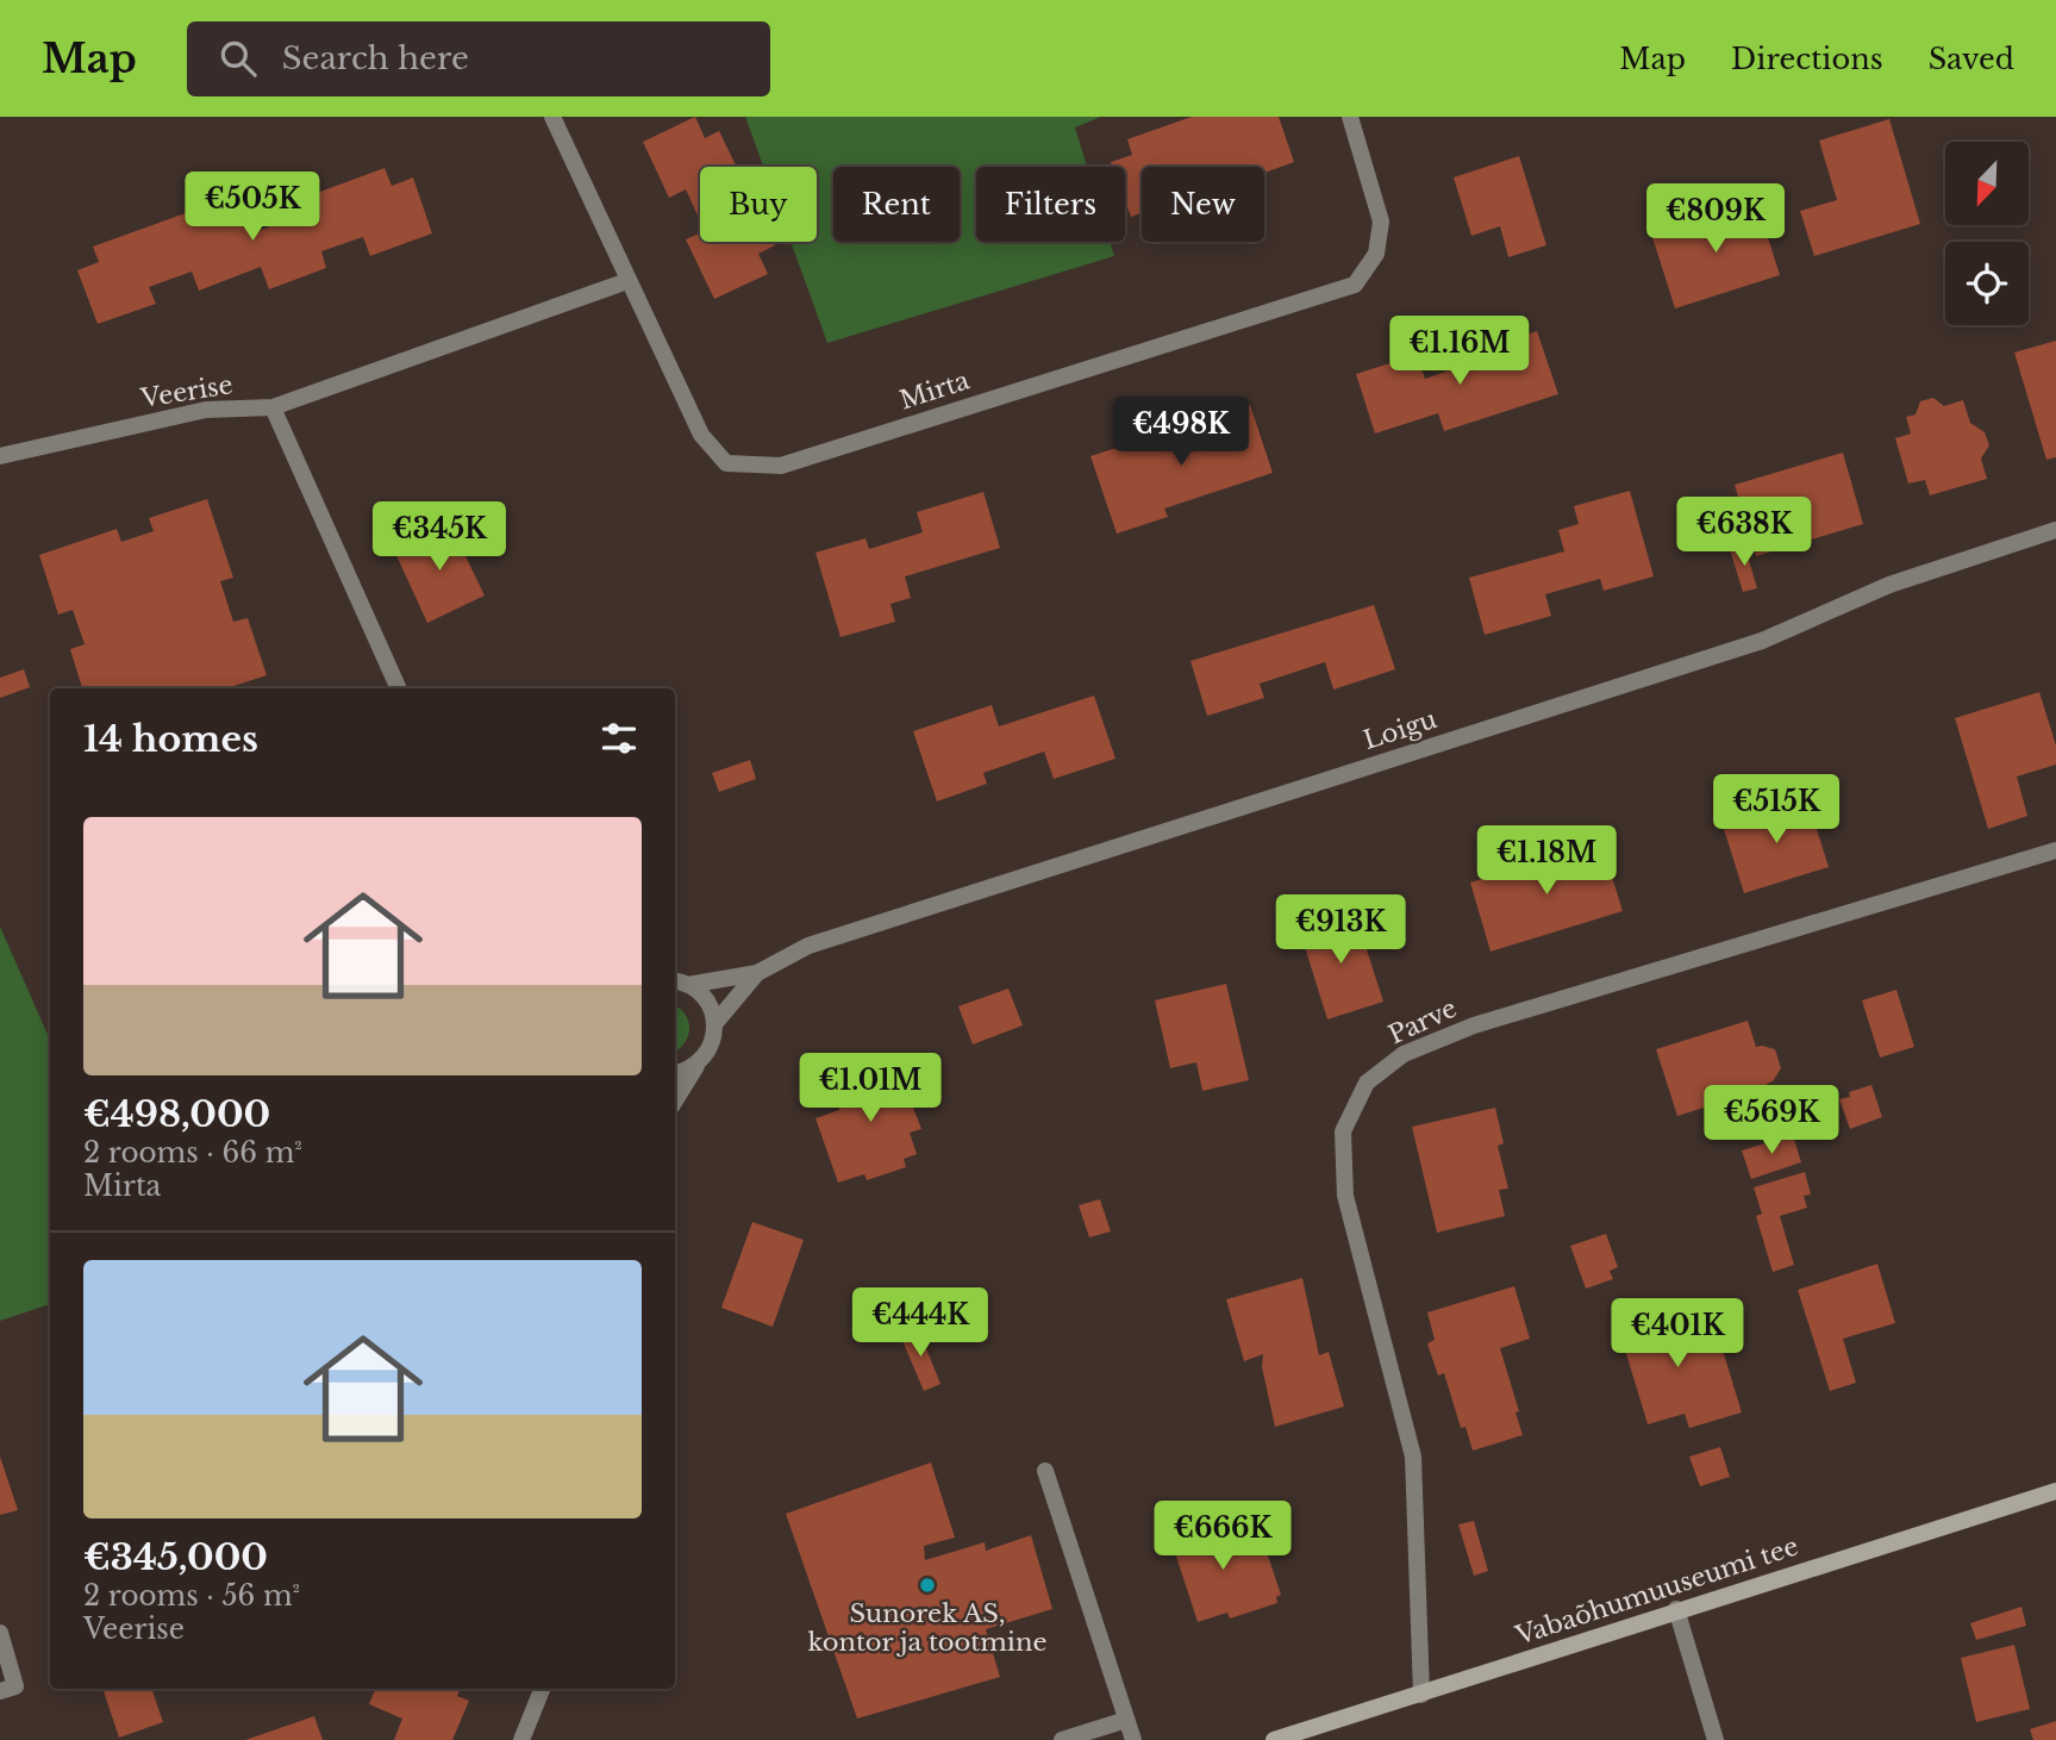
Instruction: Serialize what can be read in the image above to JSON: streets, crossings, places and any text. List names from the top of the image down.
{
  "streets": {
    "street": [
      "Mirta",
      "Veerise",
      "Loigu",
      "Parve",
      "Vabaõhumuuseumi tee"
    ]
  },
  "crossings": [
    ["Mirta", "Veerise"],
    ["Parve", "Vabaõhumuuseumi tee"]
  ],
  "places": ["Sunorek AS, kontor ja tootmine"],
  "north": "bottom left",
  "page": {
    "header": "Map",
    "search": "Search here",
    "nav": ["Map", "Directions", "Saved"],
    "chip": [
      "Buy",
      "Rent",
      "Filters",
      "New"
    ],
    "price": [
      "€505K",
      "€809K",
      "€1.16M",
      "€498K",
      "€638K",
      "€345K",
      "€515K",
      "€1.18M",
      "€913K",
      "€1.01M",
      "€569K",
      "€444K",
      "€401K",
      "€666K"
    ],
    "heading": "14 homes",
    "list": [
      {
        "name": "€498,000",
        "note": "2 rooms · 66 m² · Mirta"
      },
      {
        "name": "€345,000",
        "note": "2 rooms · 56 m² · Veerise"
      }
    ]
  }
}
